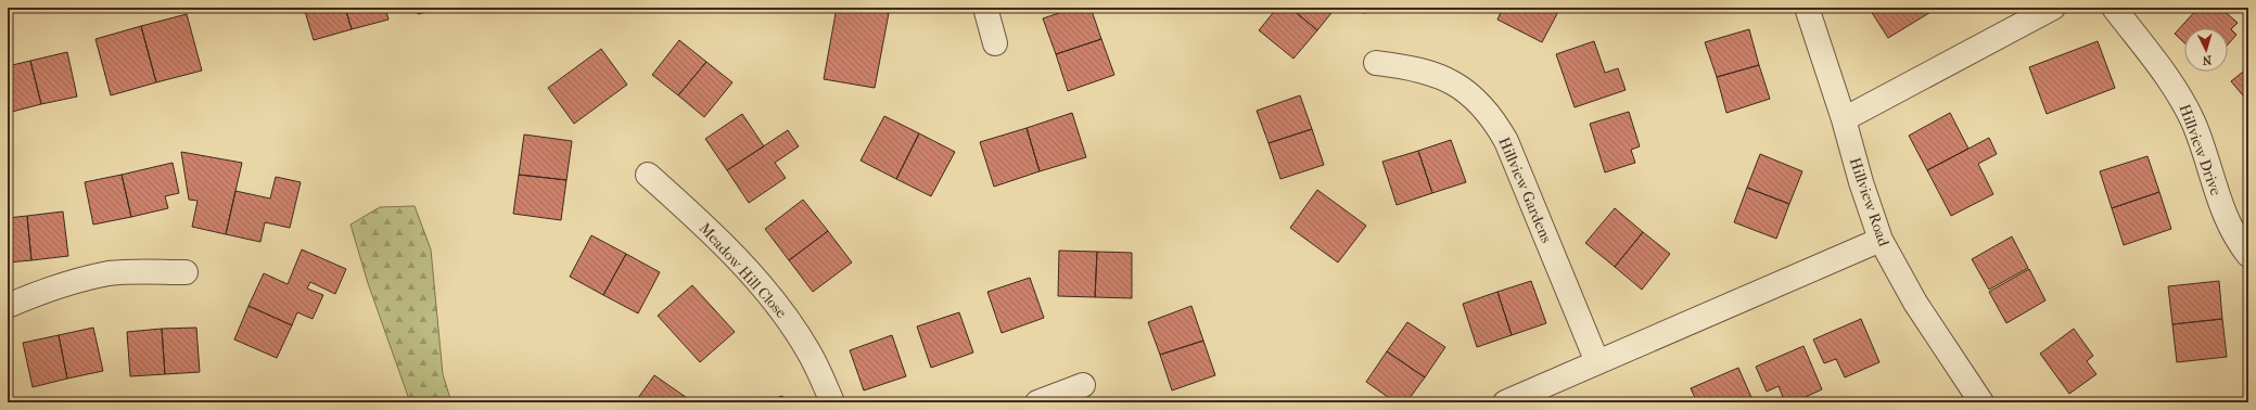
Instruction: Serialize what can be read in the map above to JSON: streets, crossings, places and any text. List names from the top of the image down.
{
  "streets": {
    "street": [
      "Hillview Drive",
      "Hillview Gardens",
      "Hillview Road",
      "Meadow Hill Close"
    ]
  },
  "north": "bottom"
}
